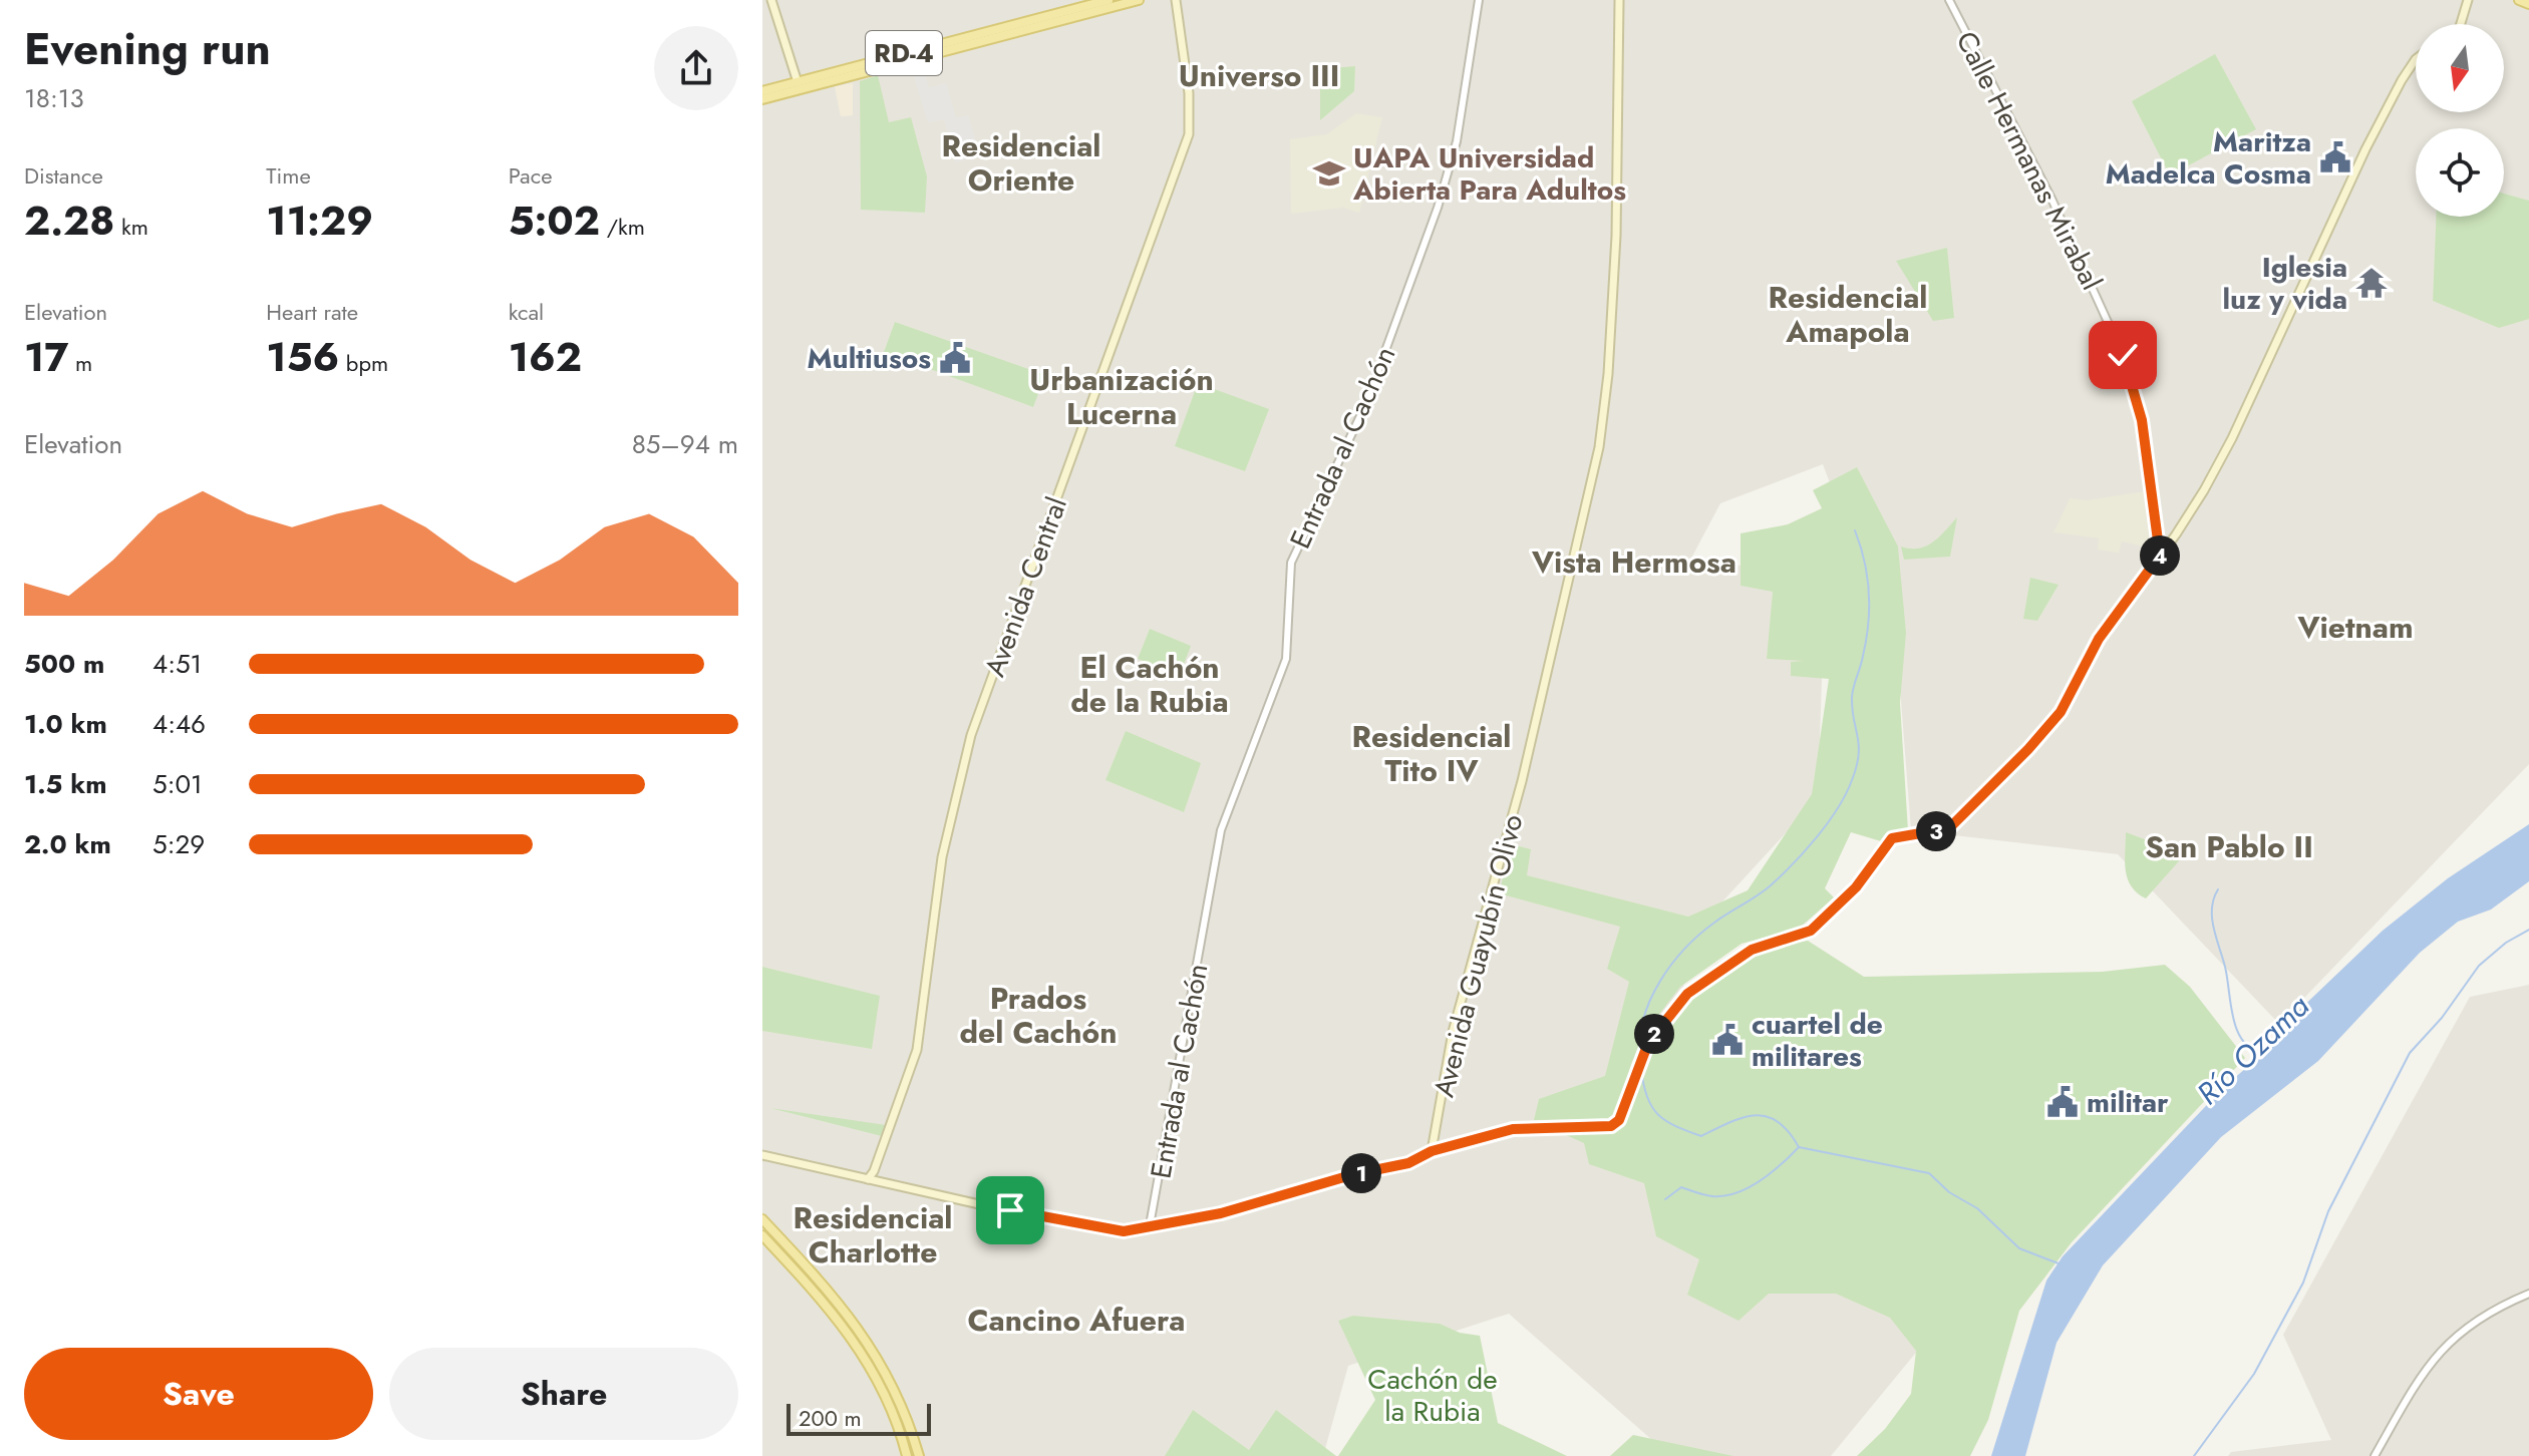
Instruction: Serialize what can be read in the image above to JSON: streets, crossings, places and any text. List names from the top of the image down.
{
  "streets": {
    "main road": ["RD-4", "Avenida Central", "Avenida Guayubín Olivo"],
    "street": ["Calle Hermanas Mirabal", "Entrada al Cachón"]
  },
  "districts": [
    "Universo III",
    "Residencial Oriente",
    "Residencial Amapola",
    "Urbanización Lucerna",
    "Vista Hermosa",
    "Vietnam",
    "El Cachón de la Rubia",
    "Residencial Tito IV",
    "San Pablo II",
    "Prados del Cachón",
    "Residencial Charlotte",
    "Cancino Afuera"
  ],
  "water": ["Río Ozama"],
  "parks": ["Cachón de la Rubia"],
  "places": {
    "public building": [
      "Maritza Madelca Cosma",
      "Multiusos",
      "cuartel de militares",
      "militar"
    ],
    "school or university": ["UAPA Universidad Abierta Para Adultos"],
    "temple": ["Iglesia luz y vida"]
  },
  "scale_bar": "200 m",
  "north": "bottom",
  "page": {
    "heading": ["Evening run", "18:13"],
    "stats": [
      ["Distance", "2.28 km"],
      ["Time", "11:29"],
      ["Pace", "5:02 /km"],
      ["Elevation", "17 m"],
      ["Heart rate", "156 bpm"],
      ["kcal", "162"]
    ],
    "chart": ["Elevation", "85–94 m"],
    "pins": [
      "4",
      "3",
      "2",
      "1"
    ],
    "list": [
      {
        "name": "500 m",
        "note": "4:51"
      },
      {
        "name": "1.0 km",
        "note": "4:46"
      },
      {
        "name": "1.5 km",
        "note": "5:01"
      },
      {
        "name": "2.0 km",
        "note": "5:29"
      }
    ],
    "buttons": ["Save", "Share"],
    "scale": "200 m"
  }
}
